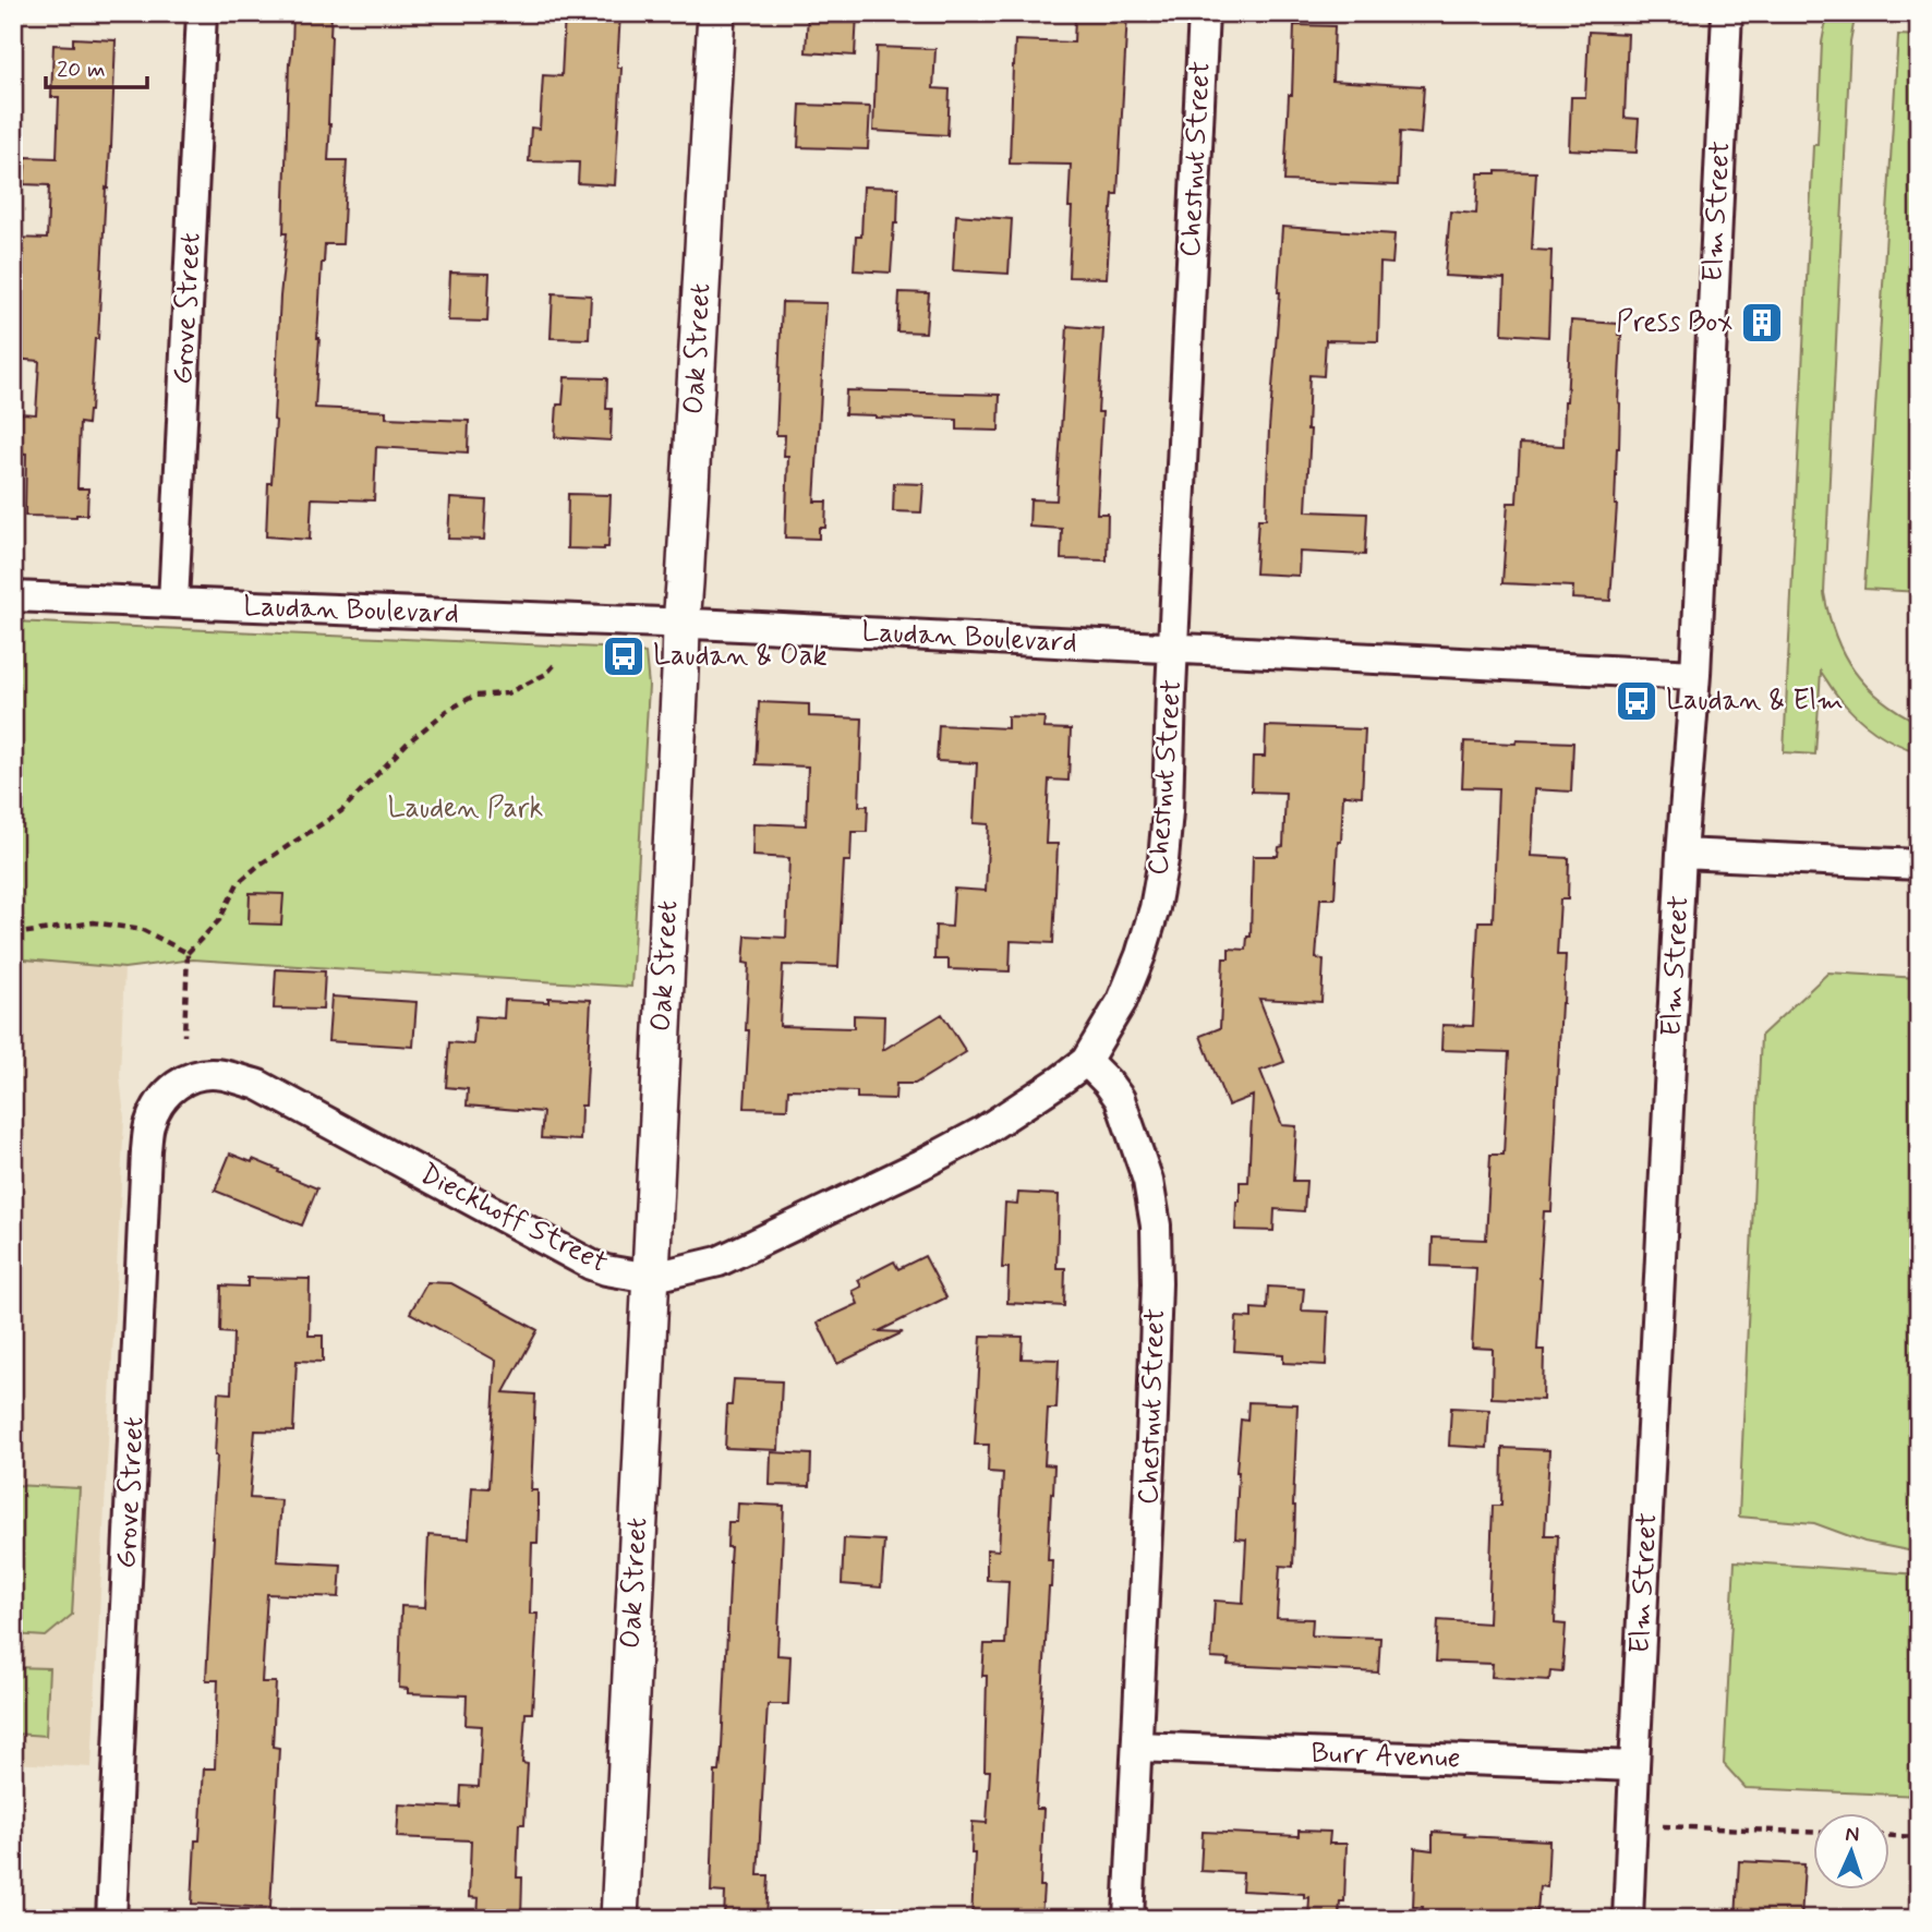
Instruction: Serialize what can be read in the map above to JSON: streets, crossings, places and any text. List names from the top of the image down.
{
  "streets": {
    "street": [
      "Chestnut Street",
      "Elm Street",
      "Grove Street",
      "Oak Street",
      "Laudan Boulevard",
      "Dieckhoff Street",
      "Burr Avenue"
    ]
  },
  "crossings": [
    ["Chestnut Street", "Laudan Boulevard"],
    ["Chestnut Street", "Dieckhoff Street"],
    ["Chestnut Street", "Burr Avenue"],
    ["Elm Street", "Laudan Boulevard"],
    ["Elm Street", "Burr Avenue"],
    ["Grove Street", "Laudan Boulevard"],
    ["Grove Street", "Dieckhoff Street"],
    ["Oak Street", "Laudan Boulevard"],
    ["Oak Street", "Dieckhoff Street"]
  ],
  "parks": ["Lauden Park"],
  "places": {
    "building": ["Press Box"],
    "bus stop": ["Laudan & Oak", "Laudan & Elm"]
  },
  "scale_bar": "20 m",
  "north": "top"
}
